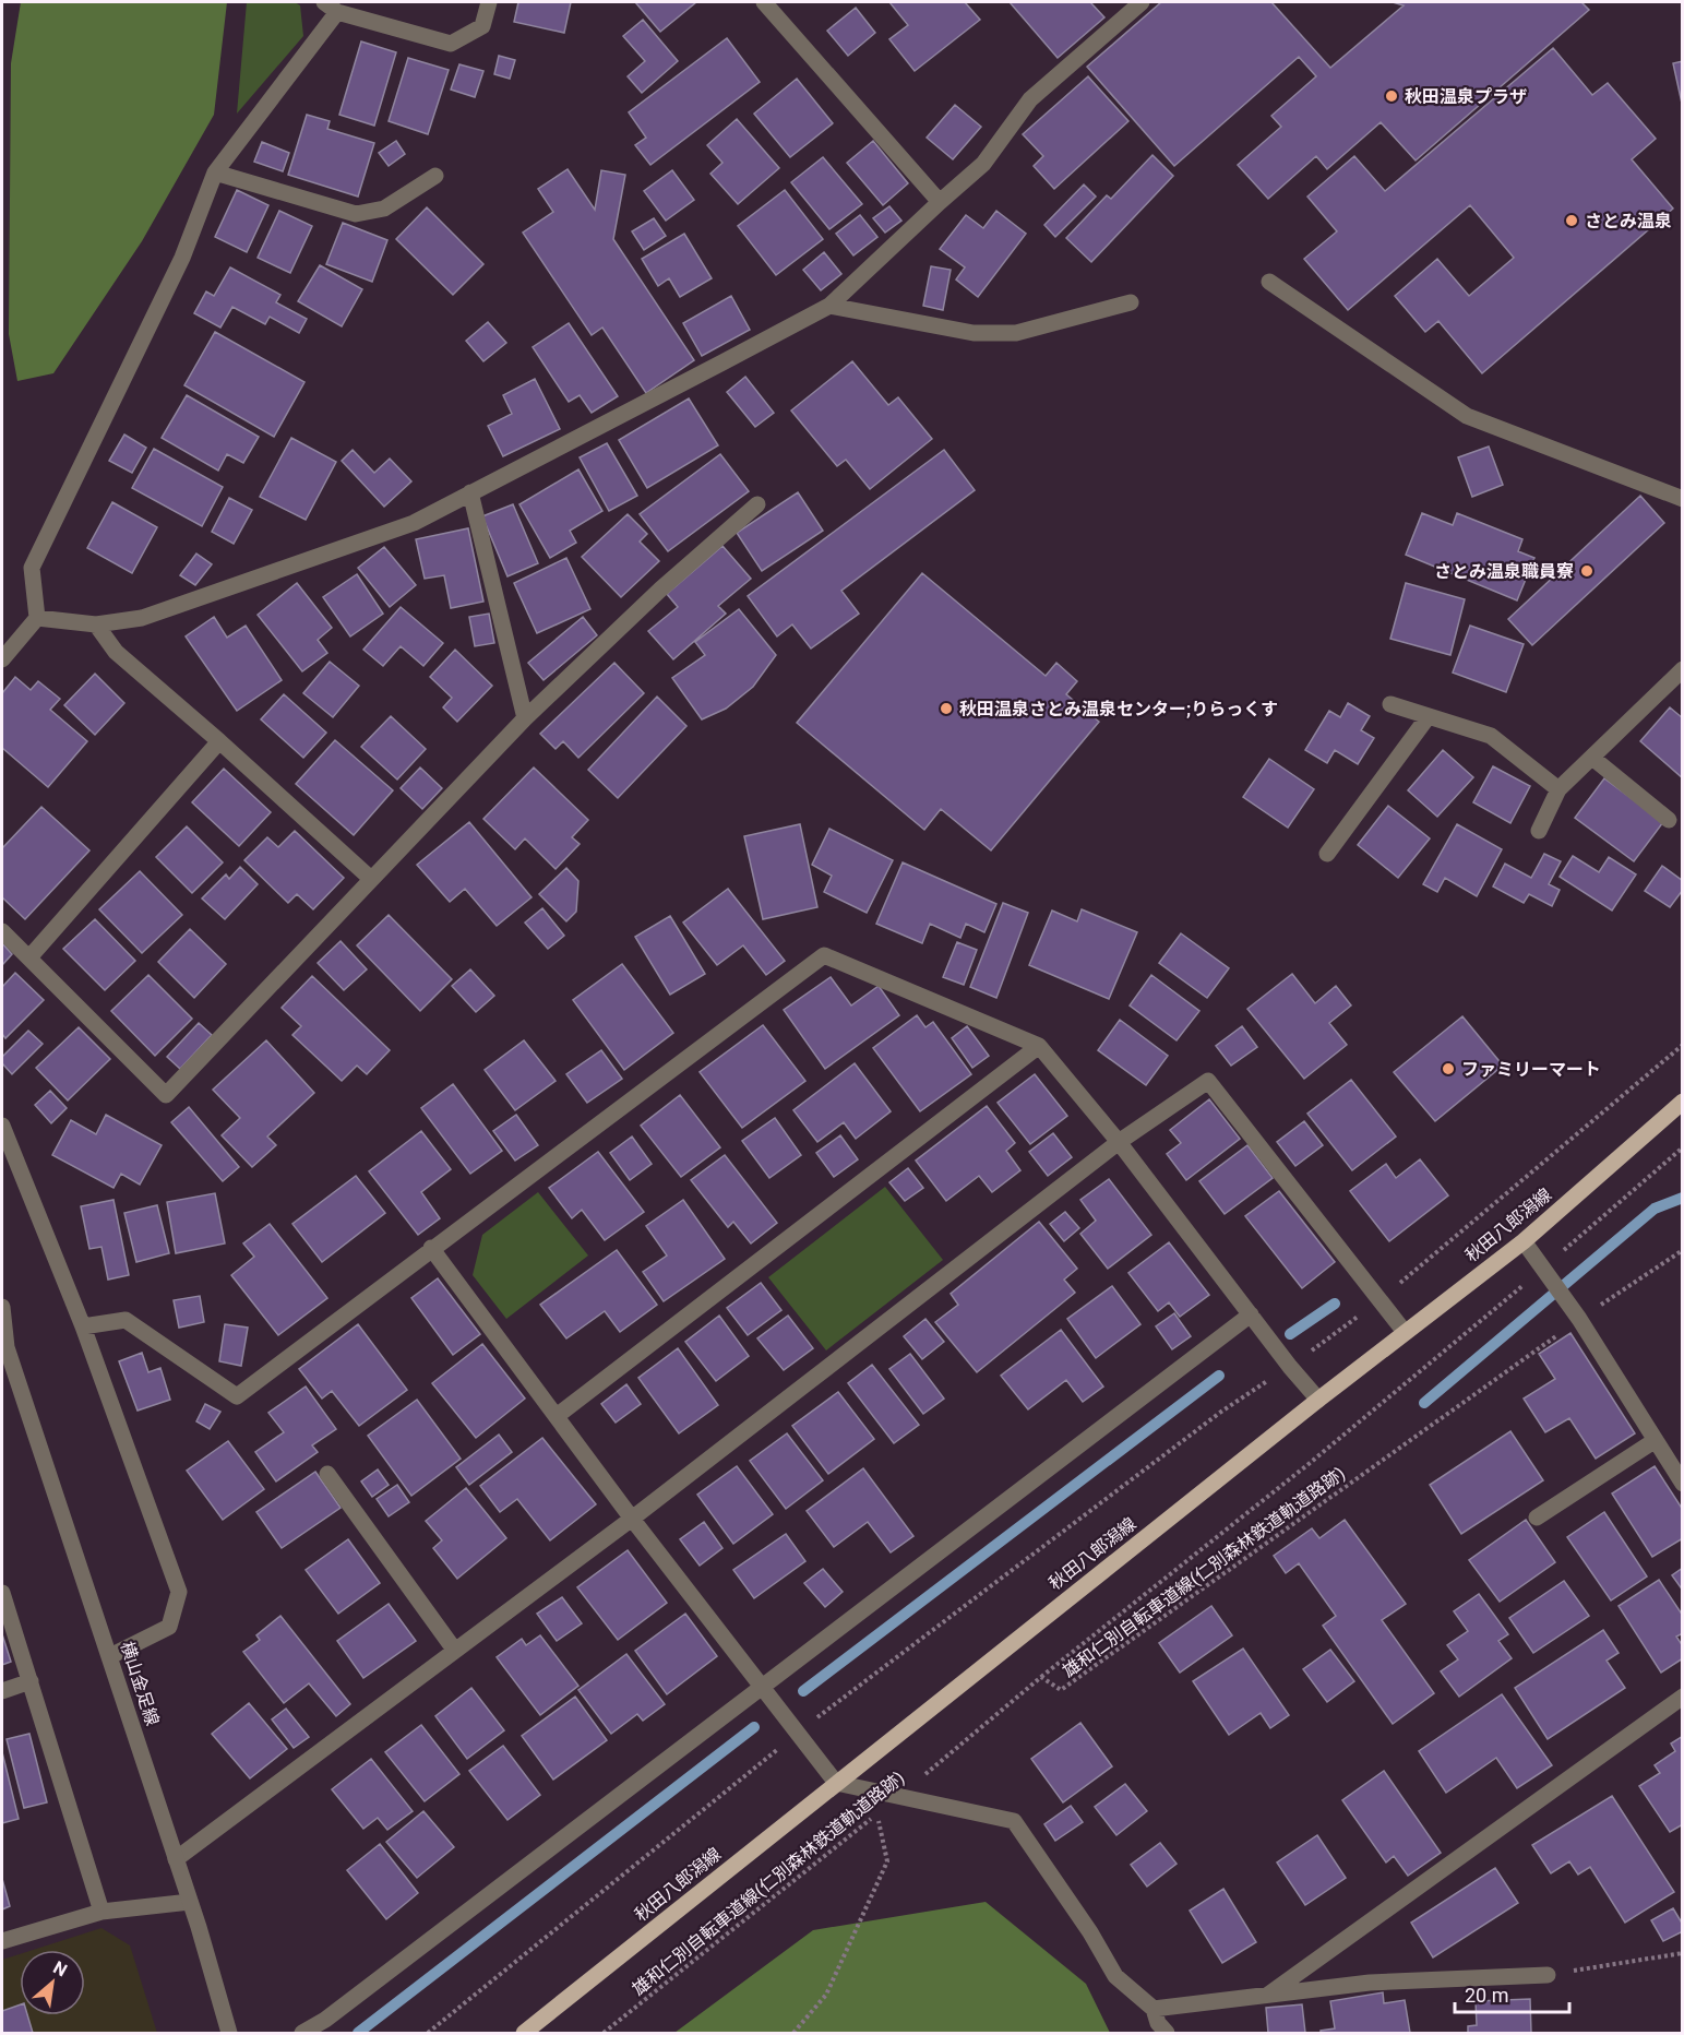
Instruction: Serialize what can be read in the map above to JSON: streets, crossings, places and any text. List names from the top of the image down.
{
  "streets": {
    "main road": ["秋田八郎潟線"],
    "street": ["横山金足線"],
    "path": ["雄和仁別自転車道線(仁別森林鉄道軌道路跡)"]
  },
  "places": [
    "秋田温泉プラザ",
    "さとみ温泉",
    "さとみ温泉職員寮",
    "秋田温泉さとみ温泉センター;りらっくす",
    "ファミリーマート"
  ],
  "scale_bar": "20 m",
  "north": "top right"
}
